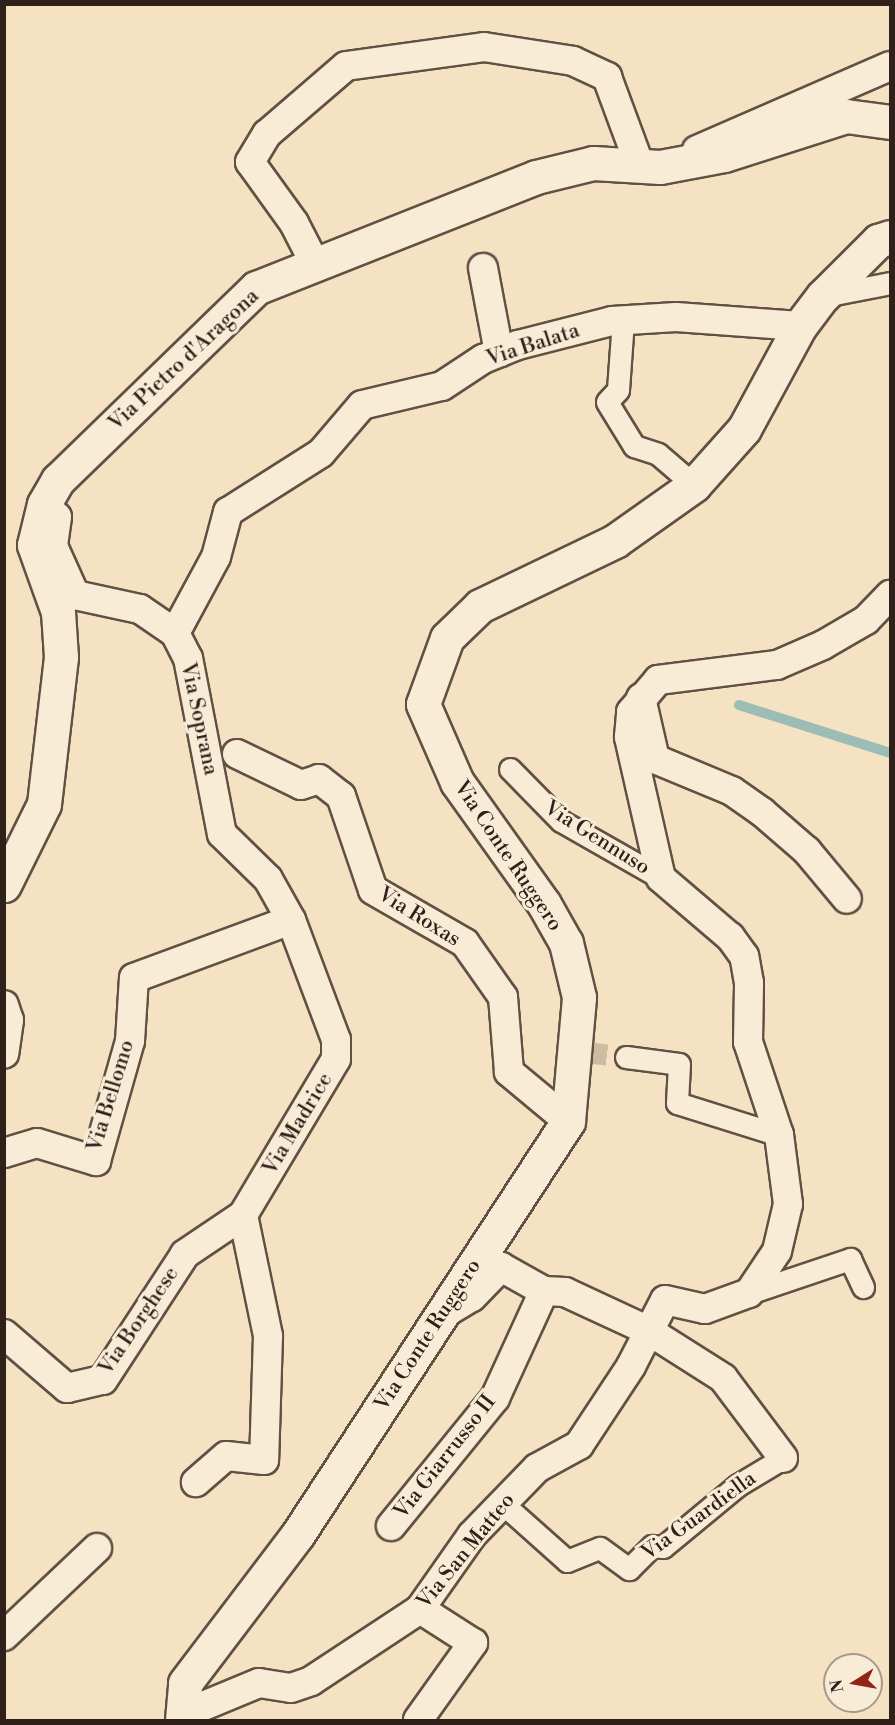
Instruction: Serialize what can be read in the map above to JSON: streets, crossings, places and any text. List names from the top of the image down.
{
  "streets": {
    "street": [
      "Via Balata",
      "Via Pietro d'Aragona",
      "Via Soprana",
      "Via Gennuso",
      "Via Conte Ruggero",
      "Via Roxas",
      "Via Bellomo",
      "Via Madrice",
      "Via Borghese",
      "Via Giarrusso II",
      "Via Guardiella",
      "Via San Matteo"
    ]
  },
  "crossings": [
    ["Via Balata", "Via Soprana"],
    ["Via Balata", "Via Conte Ruggero"],
    ["Via Pietro d'Aragona", "Via Soprana"],
    ["Via Soprana", "Via Bellomo"],
    ["Via Soprana", "Via Madrice"],
    ["Via Conte Ruggero", "Via Roxas"],
    ["Via Conte Ruggero", "Via San Matteo"],
    ["Via Bellomo", "Via Madrice"],
    ["Via Madrice", "Via Borghese"],
    ["Via Guardiella", "Via San Matteo"]
  ],
  "north": "left"
}
